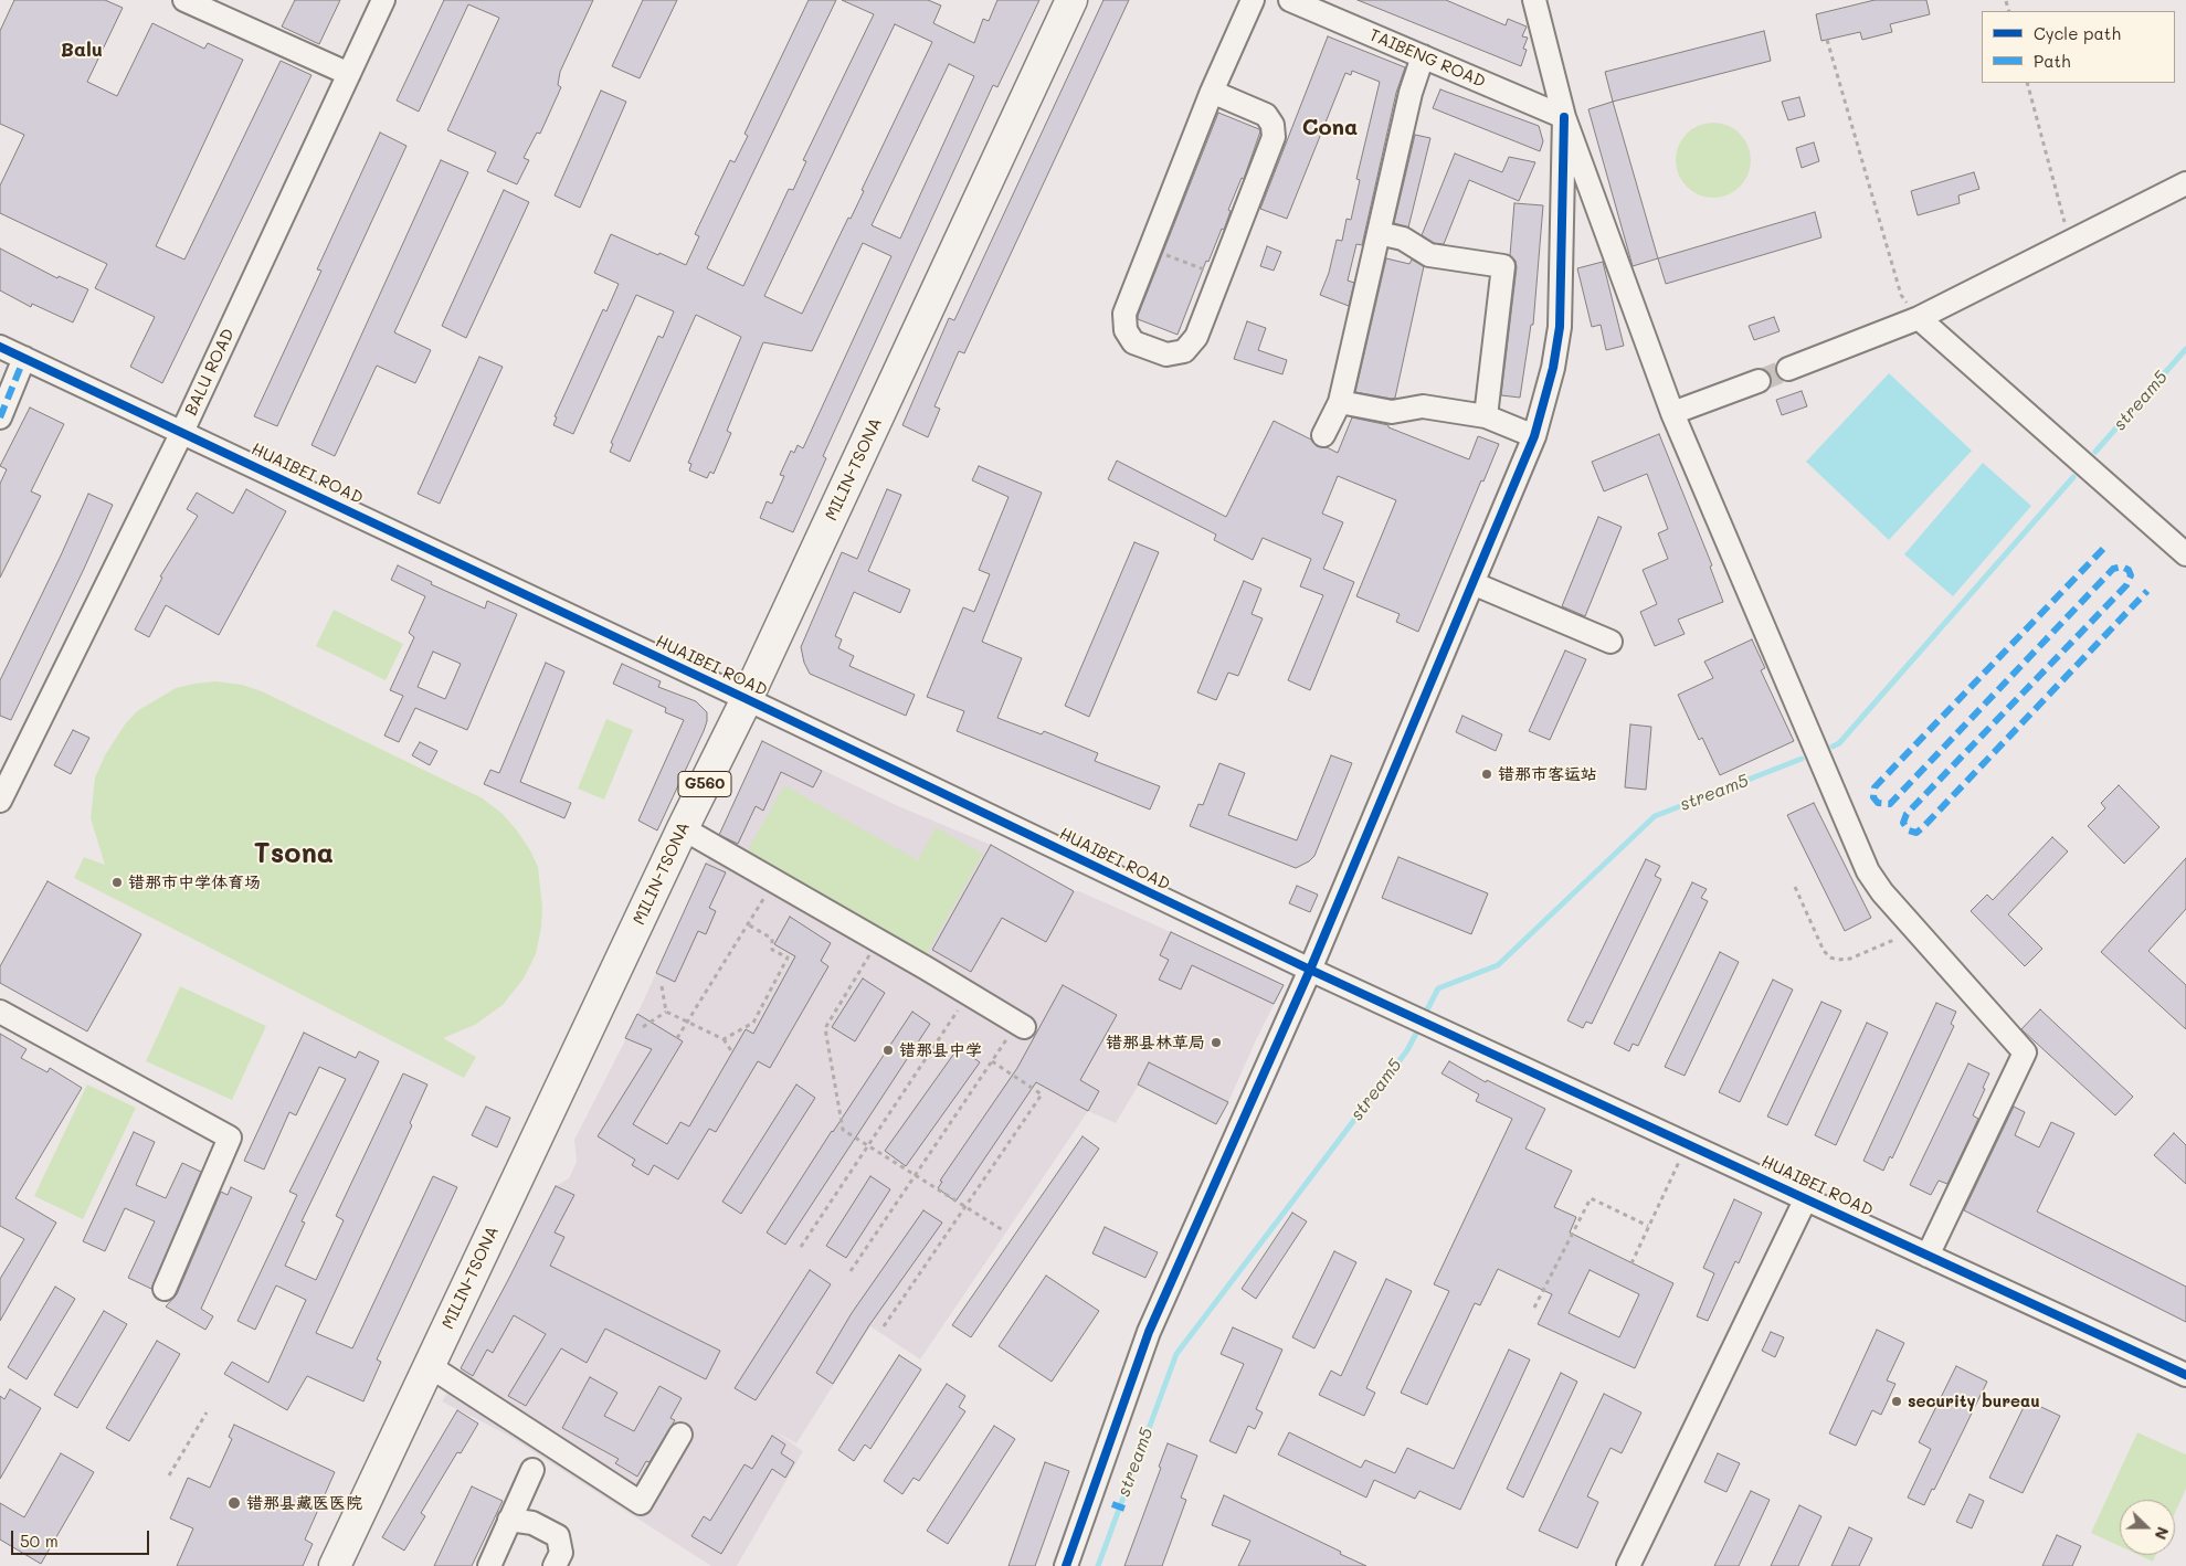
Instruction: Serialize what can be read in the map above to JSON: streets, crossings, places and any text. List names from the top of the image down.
{
  "streets": {
    "highway": ["MILIN-TSONA", "G560"],
    "street": ["TAIBENG ROAD", "BALU ROAD", "HUAIBEI ROAD"]
  },
  "crossings": [
    ["BALU ROAD", "HUAIBEI ROAD"],
    ["MILIN-TSONA", "HUAIBEI ROAD"]
  ],
  "districts": ["Balu", "Cona", "Tsona"],
  "water": ["stream5"],
  "places": [
    "错那市客运站",
    "错那市中学体育场",
    "错那县林草局",
    "错那县中学",
    "security bureau",
    "错那县藏医医院"
  ],
  "legend": ["Cycle path", "Path"],
  "scale_bar": "50 m",
  "north": "right"
}
